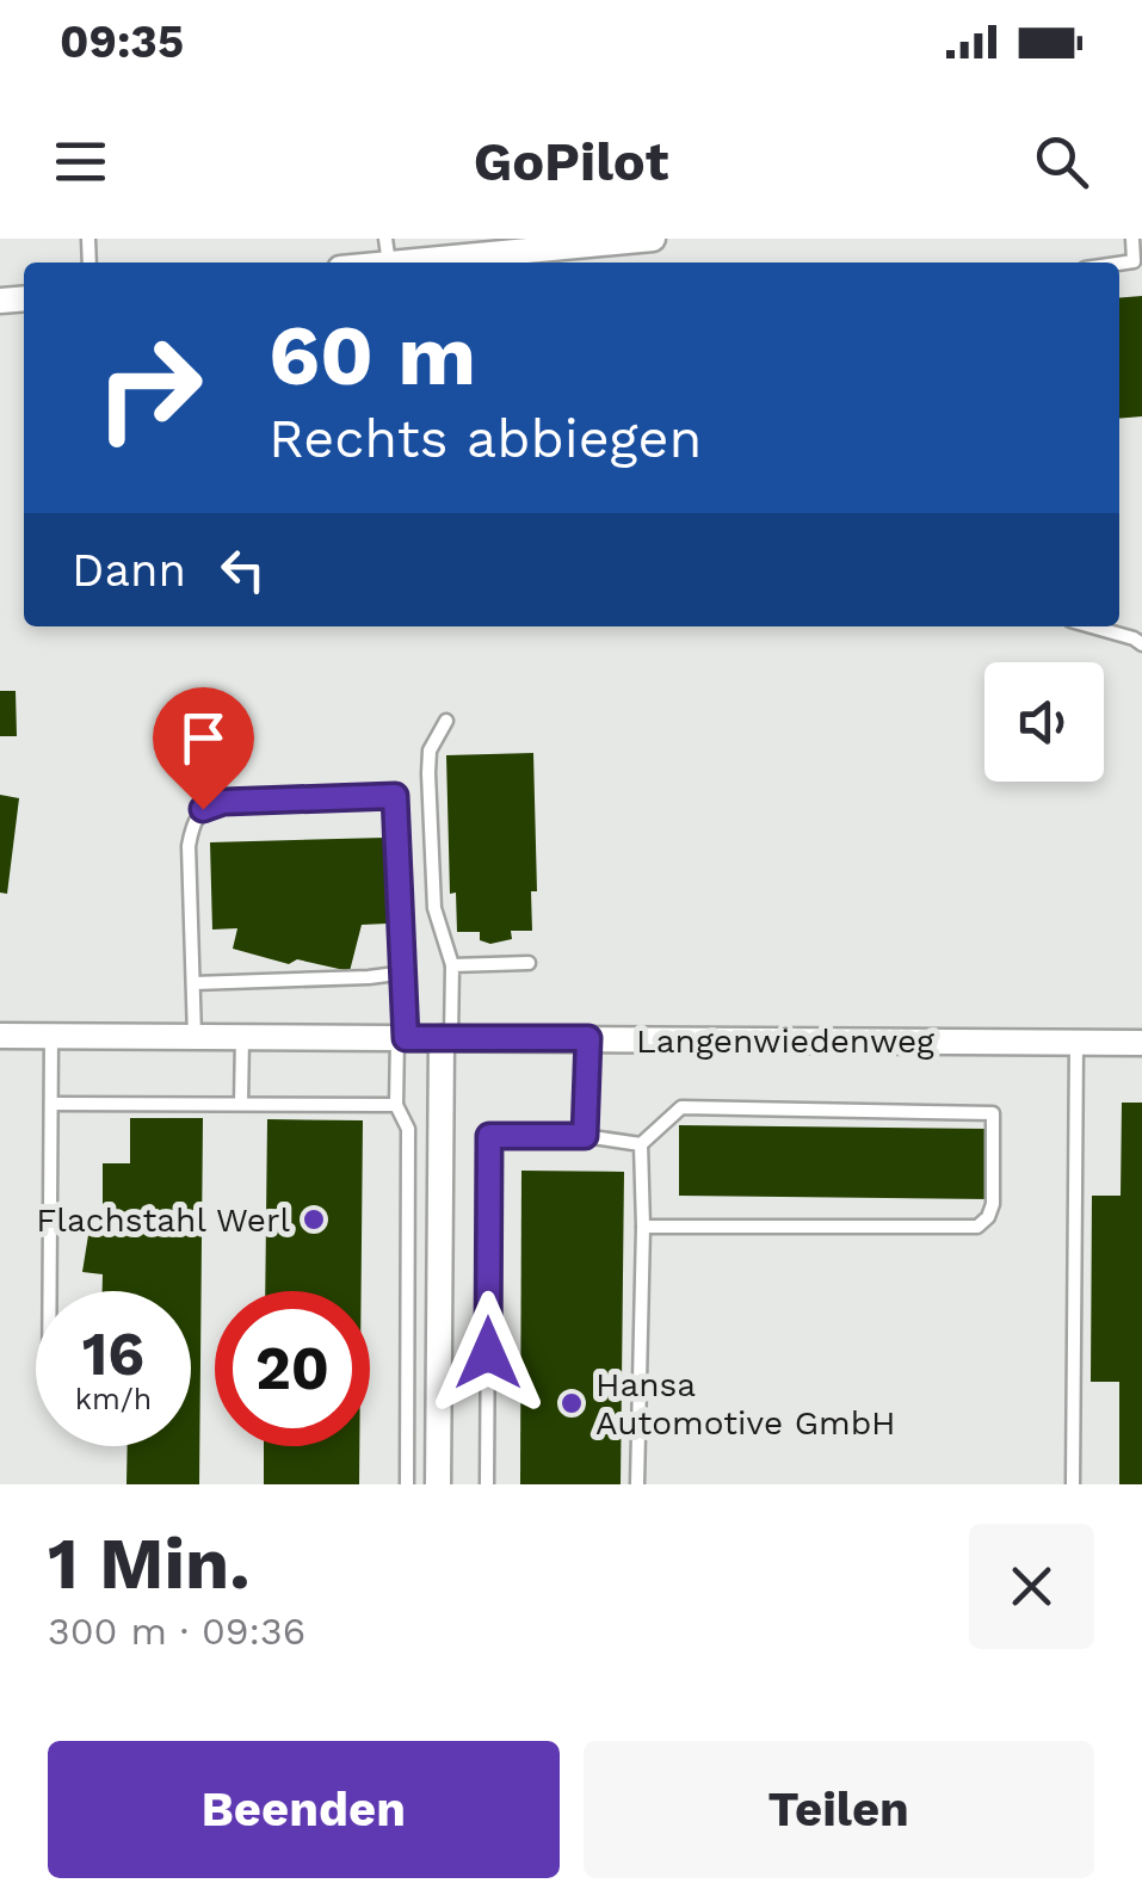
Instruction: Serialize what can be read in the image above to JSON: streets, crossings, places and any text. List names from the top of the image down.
{
  "streets": {
    "street": ["Langenwiedenweg"]
  },
  "places": ["Flachstahl Werl", "Hansa Automotive GmbH"],
  "page": {
    "status": "09:35",
    "header": "GoPilot",
    "turn": ["60 m", "Rechts abbiegen"],
    "then": "Dann",
    "speed": "16 km/h",
    "limit": "20",
    "heading": ["1 Min.", "300 m · 09:36"],
    "buttons": ["Beenden", "Teilen"]
  }
}
